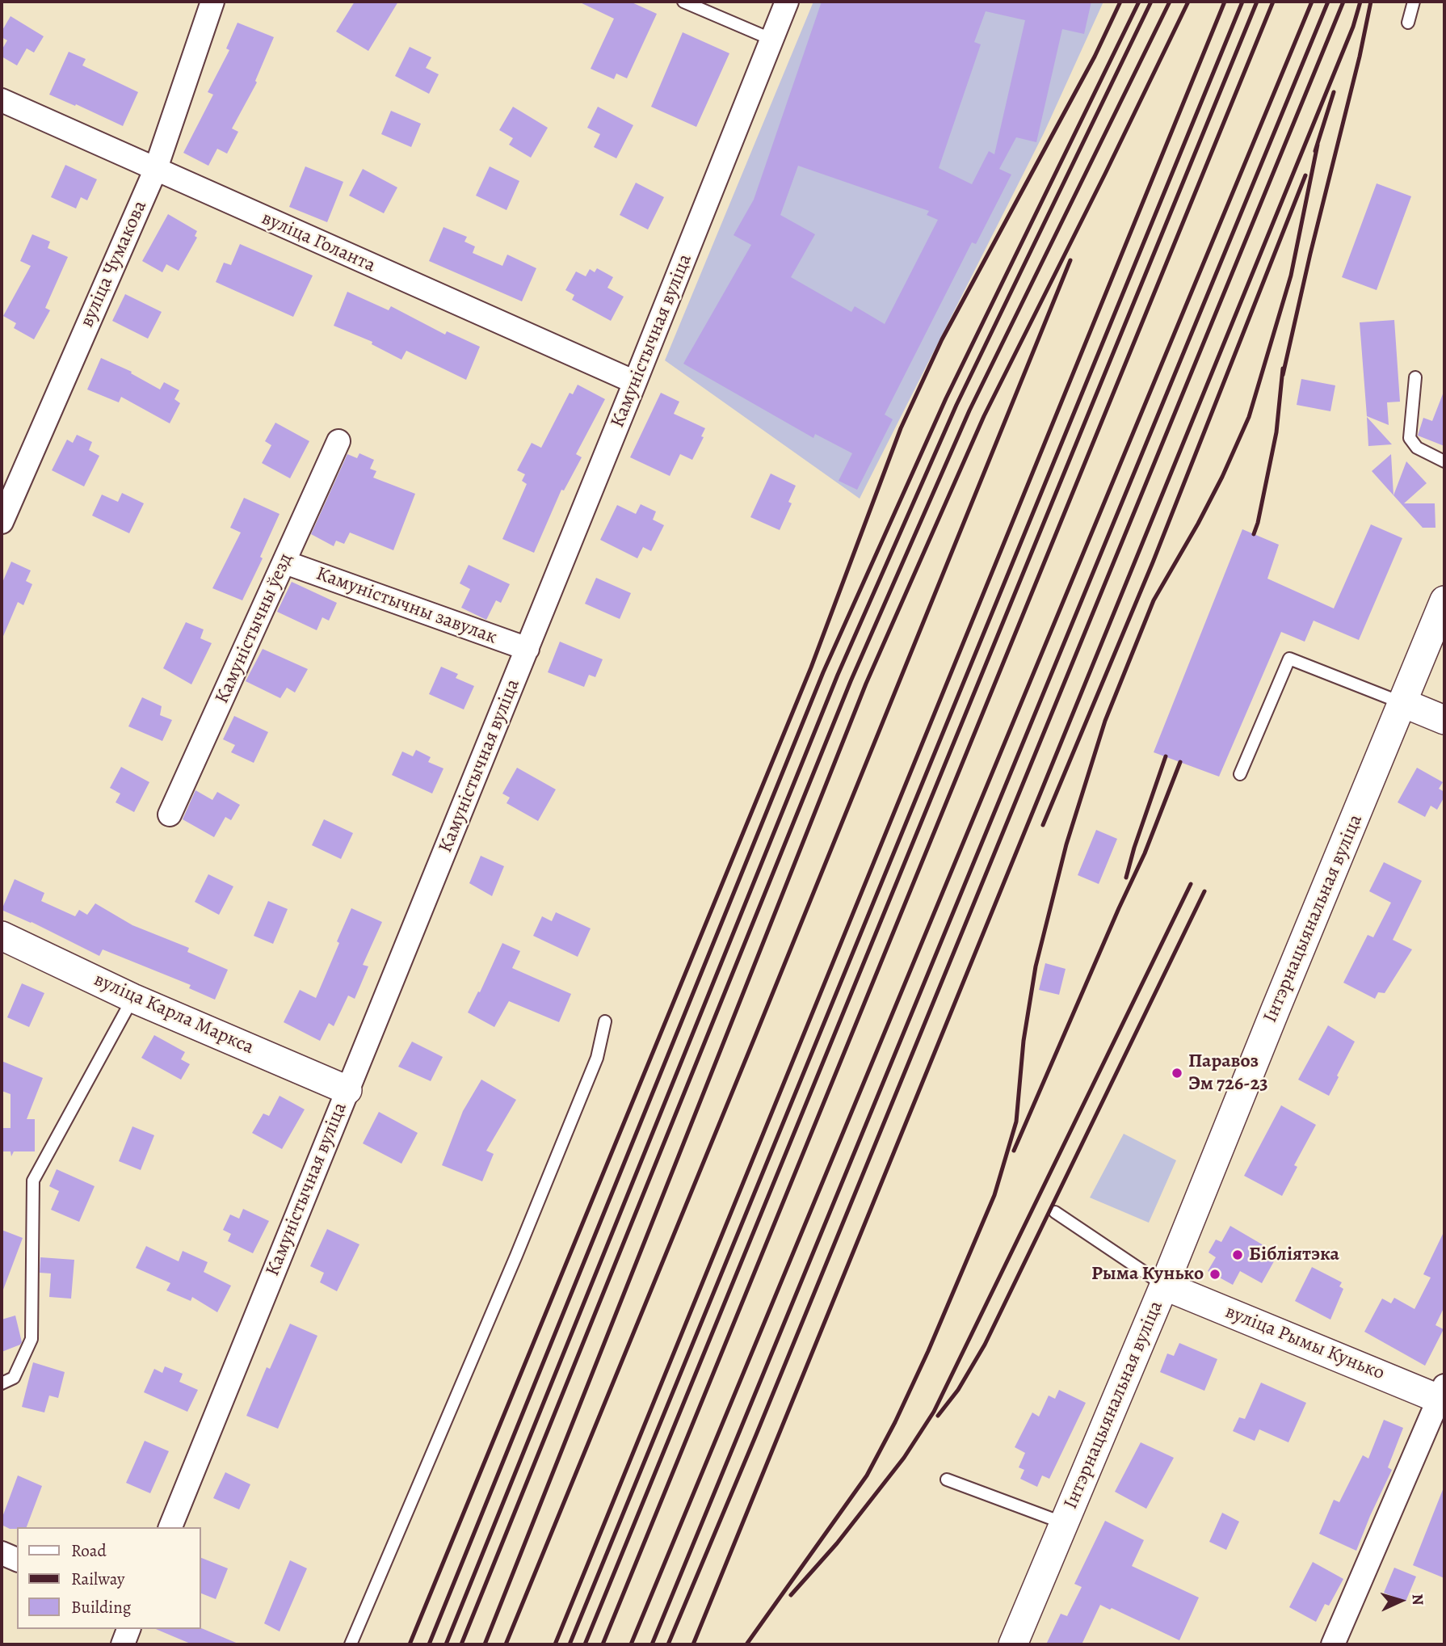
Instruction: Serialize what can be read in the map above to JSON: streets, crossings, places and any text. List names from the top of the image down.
{
  "streets": {
    "street": [
      "вуліца Голанта",
      "вуліца Чумакова",
      "Камуністычная вуліца",
      "Камуністычны завулак",
      "Камуністычны ўезд",
      "Інтэрнацыянальная вуліца",
      "вуліца Карла Маркса",
      "вуліца Рымы Кунько"
    ]
  },
  "crossings": [
    ["вуліца Голанта", "вуліца Чумакова"],
    ["вуліца Голанта", "Камуністычная вуліца"],
    ["Камуністычная вуліца", "Камуністычны завулак"],
    ["Камуністычная вуліца", "вуліца Карла Маркса"],
    ["Камуністычны завулак", "Камуністычны ўезд"],
    ["Інтэрнацыянальная вуліца", "вуліца Рымы Кунько"]
  ],
  "places": ["Паравоз Эм 726-23", "Бібліятэка", "Рыма Кунько"],
  "legend": ["Road", "Railway", "Building"],
  "north": "right"
}
